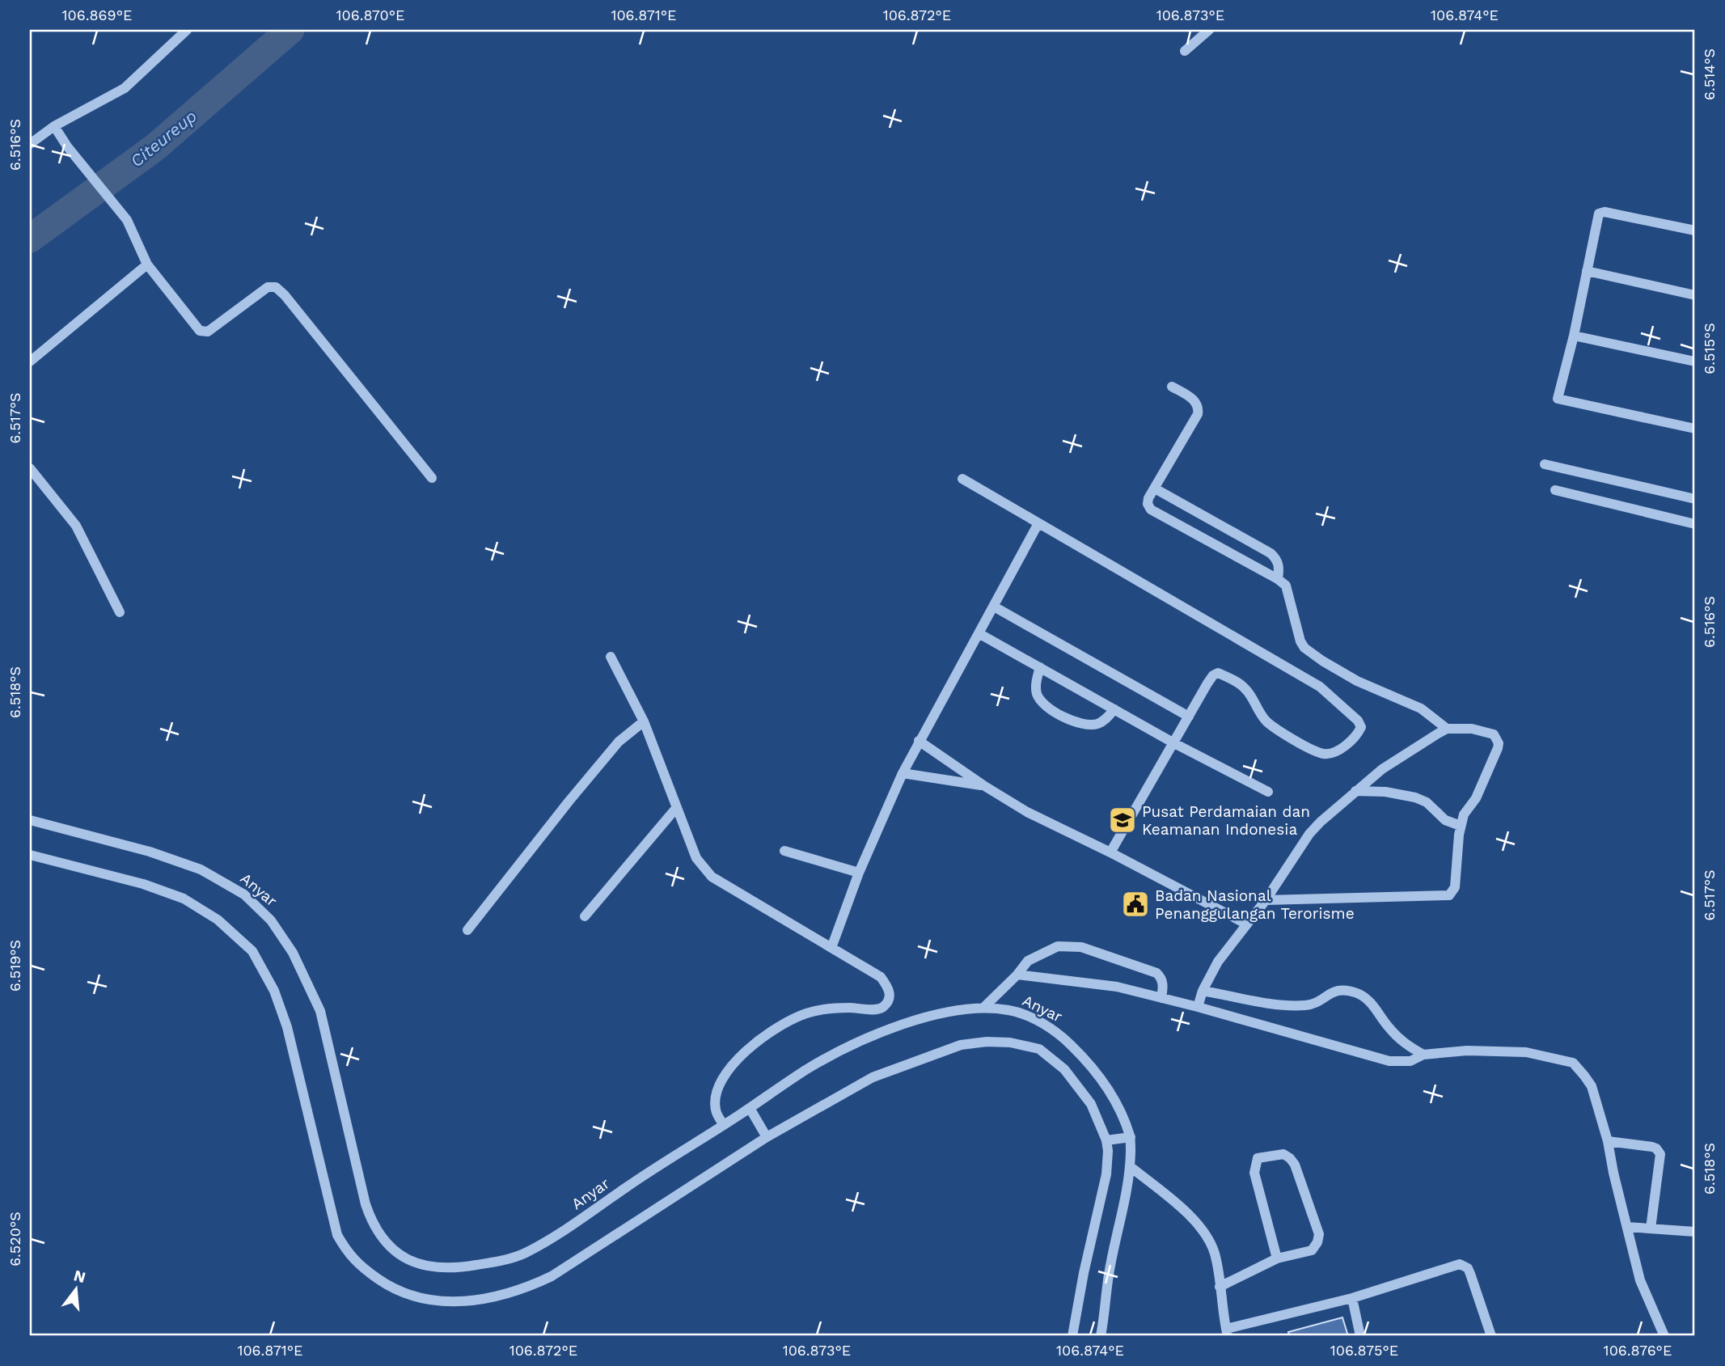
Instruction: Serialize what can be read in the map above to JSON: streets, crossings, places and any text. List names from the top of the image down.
{
  "streets": {
    "street": ["Anyar"]
  },
  "water": ["Citeureup"],
  "places": {
    "school or university": ["Pusat Perdamaian dan Keamanan Indonesia"],
    "public building": ["Badan Nasional Penanggulangan Terorisme"]
  },
  "north": "top",
  "coordinates": [
    "106.869°E",
    "106.870°E",
    "106.871°E",
    "106.872°E",
    "106.873°E",
    "106.874°E",
    "6.514°S",
    "6.516°S",
    "6.515°S",
    "6.517°S",
    "6.518°S",
    "6.519°S",
    "6.520°S",
    "106.875°E",
    "106.876°E"
  ]
}
